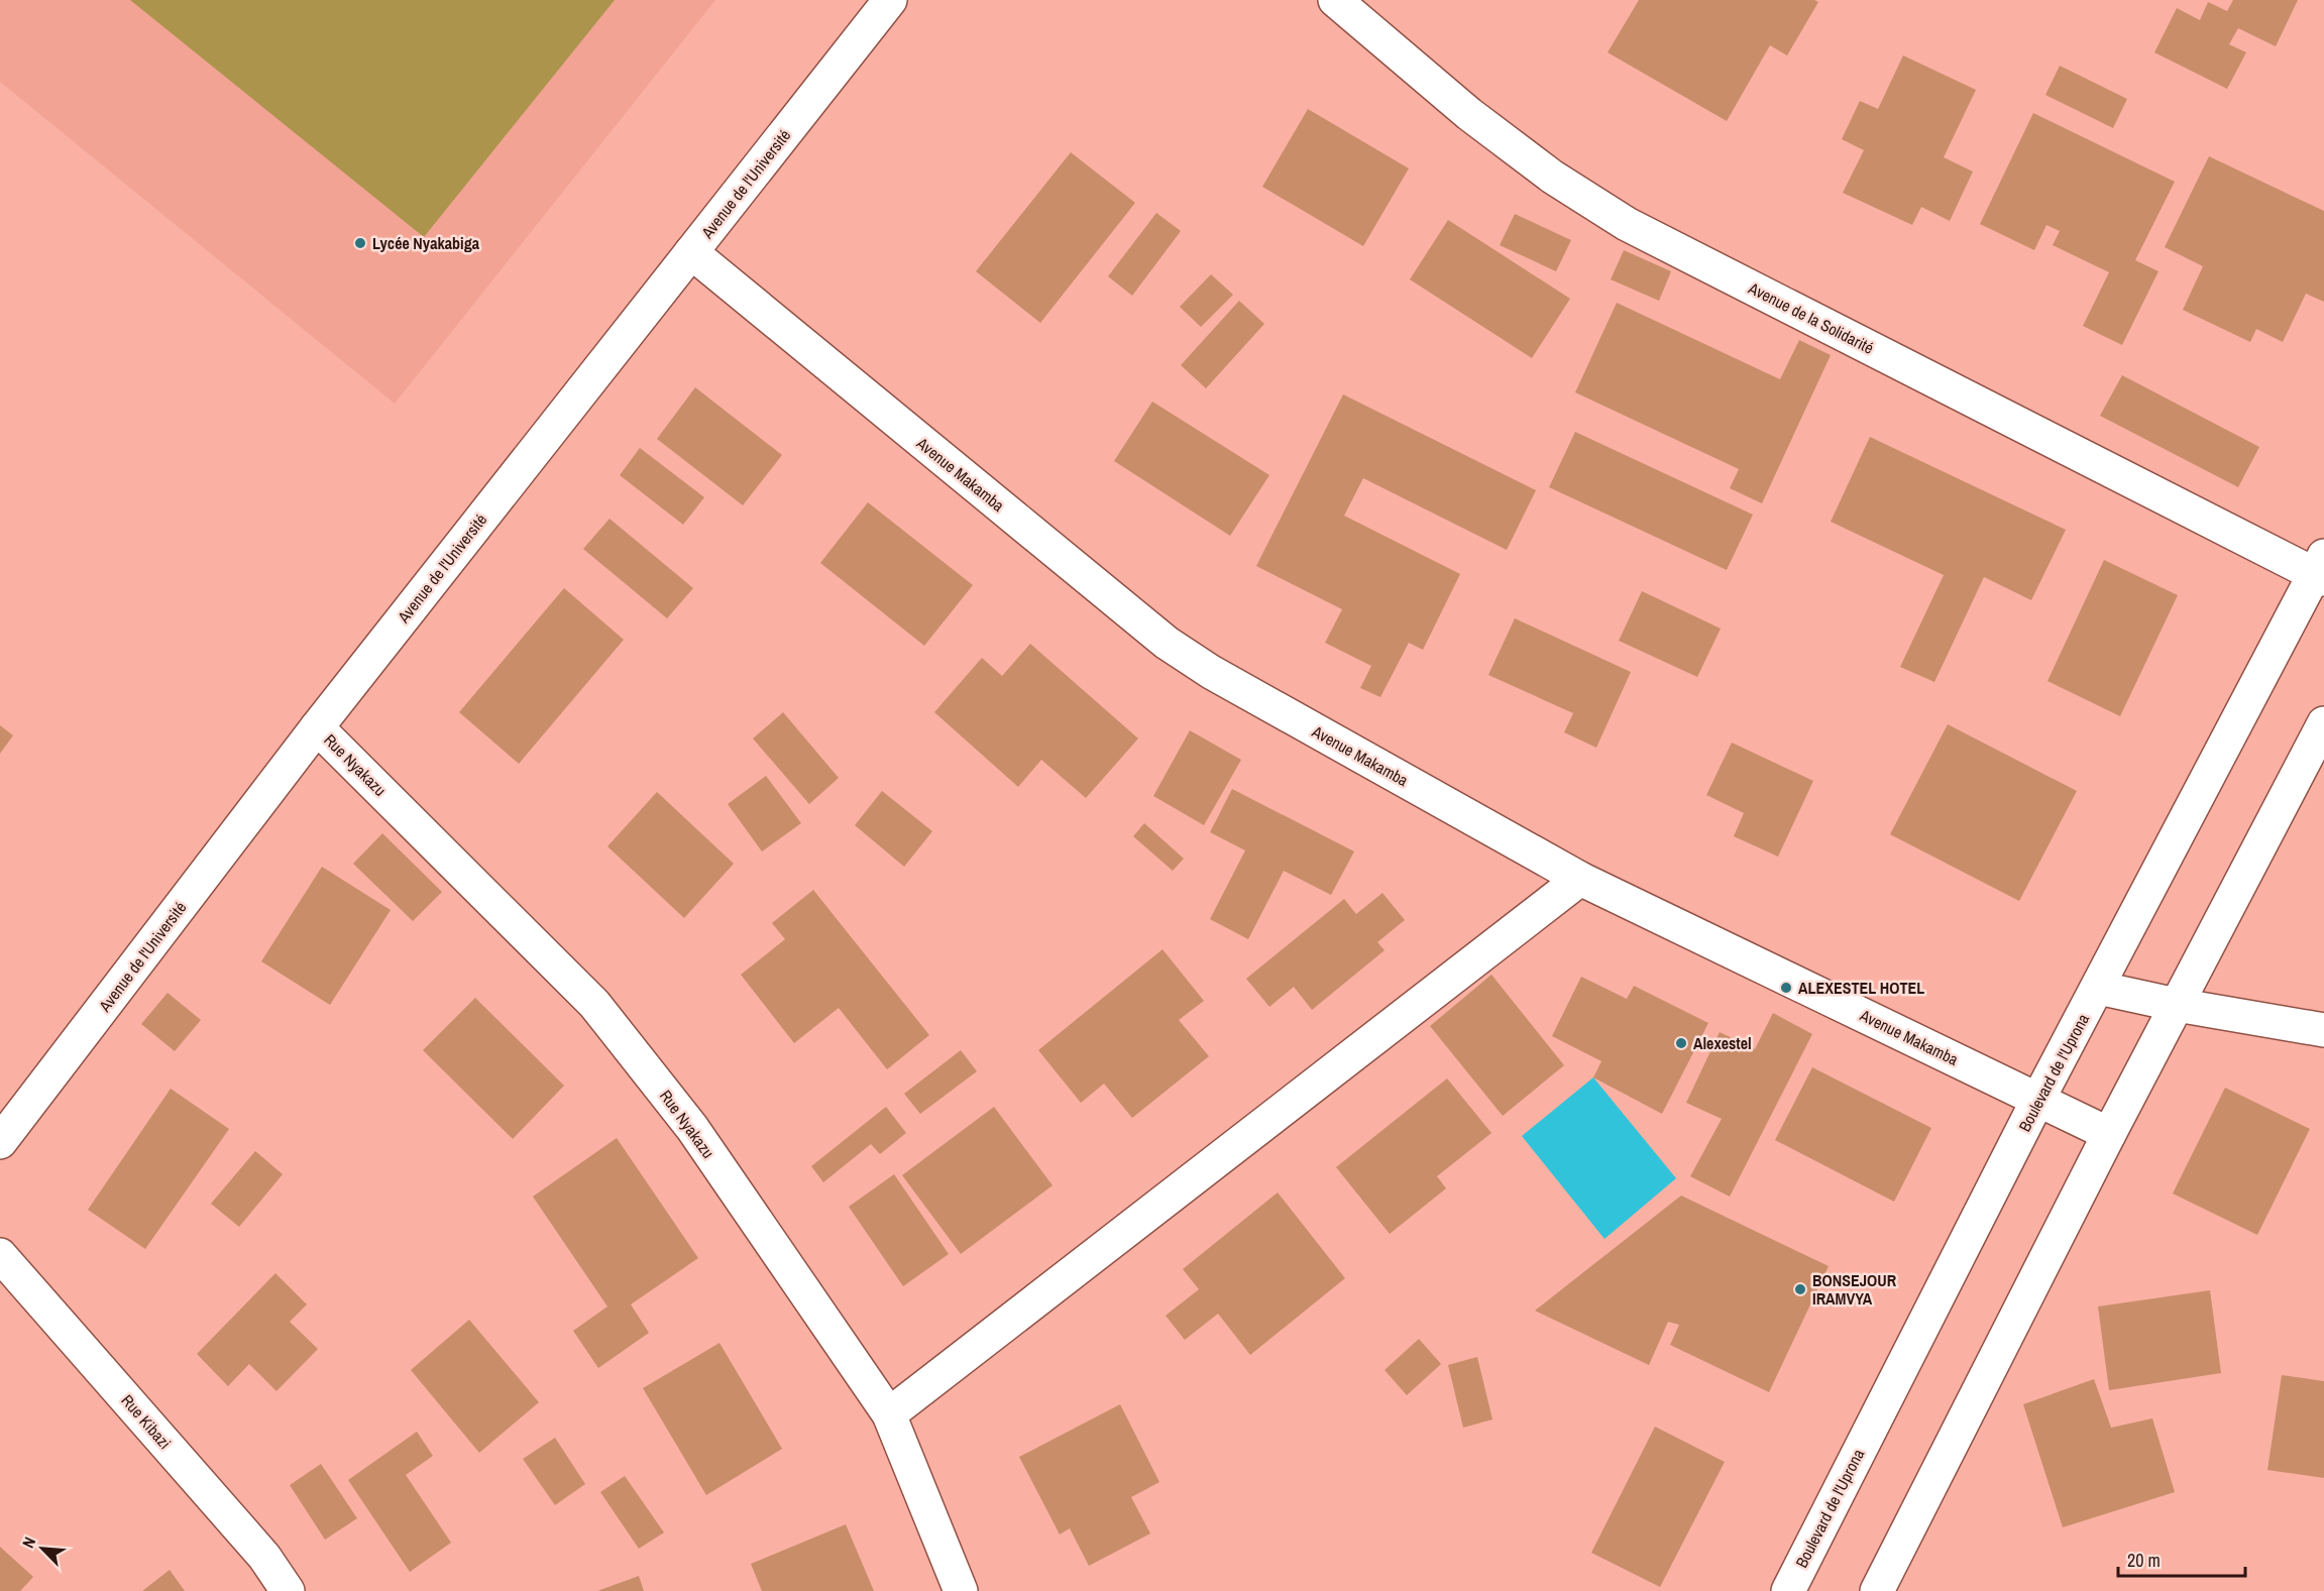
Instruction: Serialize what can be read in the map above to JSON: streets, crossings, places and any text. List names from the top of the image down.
{
  "streets": {
    "street": [
      "Avenue de l'Université",
      "Avenue de la Solidarité",
      "Avenue Makamba",
      "Rue Nyakazu",
      "Boulevard de l'Uprona",
      "Rue Kibazi"
    ]
  },
  "crossings": [
    ["Avenue de l'Université", "Avenue Makamba"],
    ["Avenue de l'Université", "Rue Nyakazu"],
    ["Avenue de la Solidarité", "Boulevard de l'Uprona"],
    ["Avenue Makamba", "Boulevard de l'Uprona"]
  ],
  "places": [
    "Lycée Nyakabiga",
    "ALEXESTEL HOTEL",
    "Alexestel",
    "BONSEJOUR IRAMVYA"
  ],
  "scale_bar": "20 m",
  "north": "top left"
}
